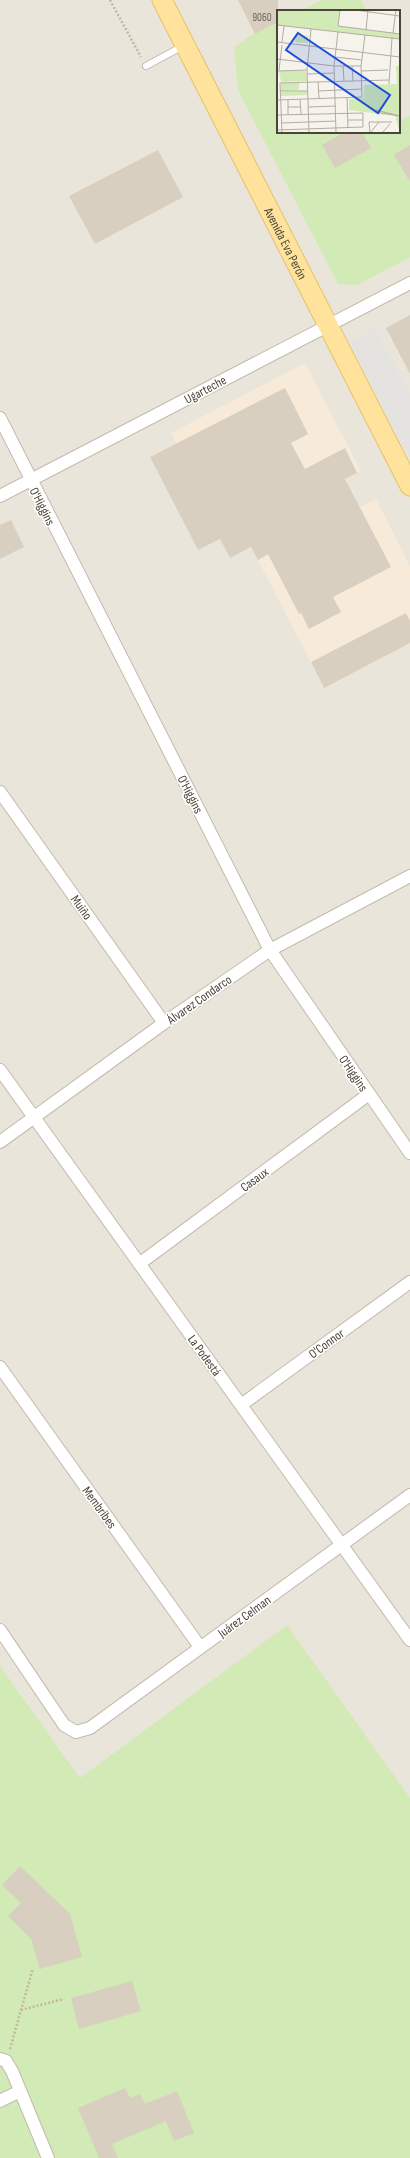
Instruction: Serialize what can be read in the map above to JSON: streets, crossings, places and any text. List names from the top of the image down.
{
  "streets": {
    "main road": ["Avenida Eva Perón"],
    "street": [
      "Ugarteche",
      "O'Higgins",
      "Muiño",
      "Álvarez Condarco",
      "Casaux",
      "O'Connor",
      "La Podestá",
      "Membribes",
      "Juárez Celman"
    ]
  },
  "crossings": [
    ["Avenida Eva Perón", "Ugarteche"],
    ["Ugarteche", "O'Higgins"],
    ["O'Higgins", "Álvarez Condarco"],
    ["O'Higgins", "Casaux"],
    ["Muiño", "Álvarez Condarco"],
    ["Álvarez Condarco", "La Podestá"],
    ["Casaux", "La Podestá"],
    ["O'Connor", "La Podestá"],
    ["La Podestá", "Juárez Celman"],
    ["Membribes", "Juárez Celman"]
  ],
  "house_numbers": ["9060"]
}
